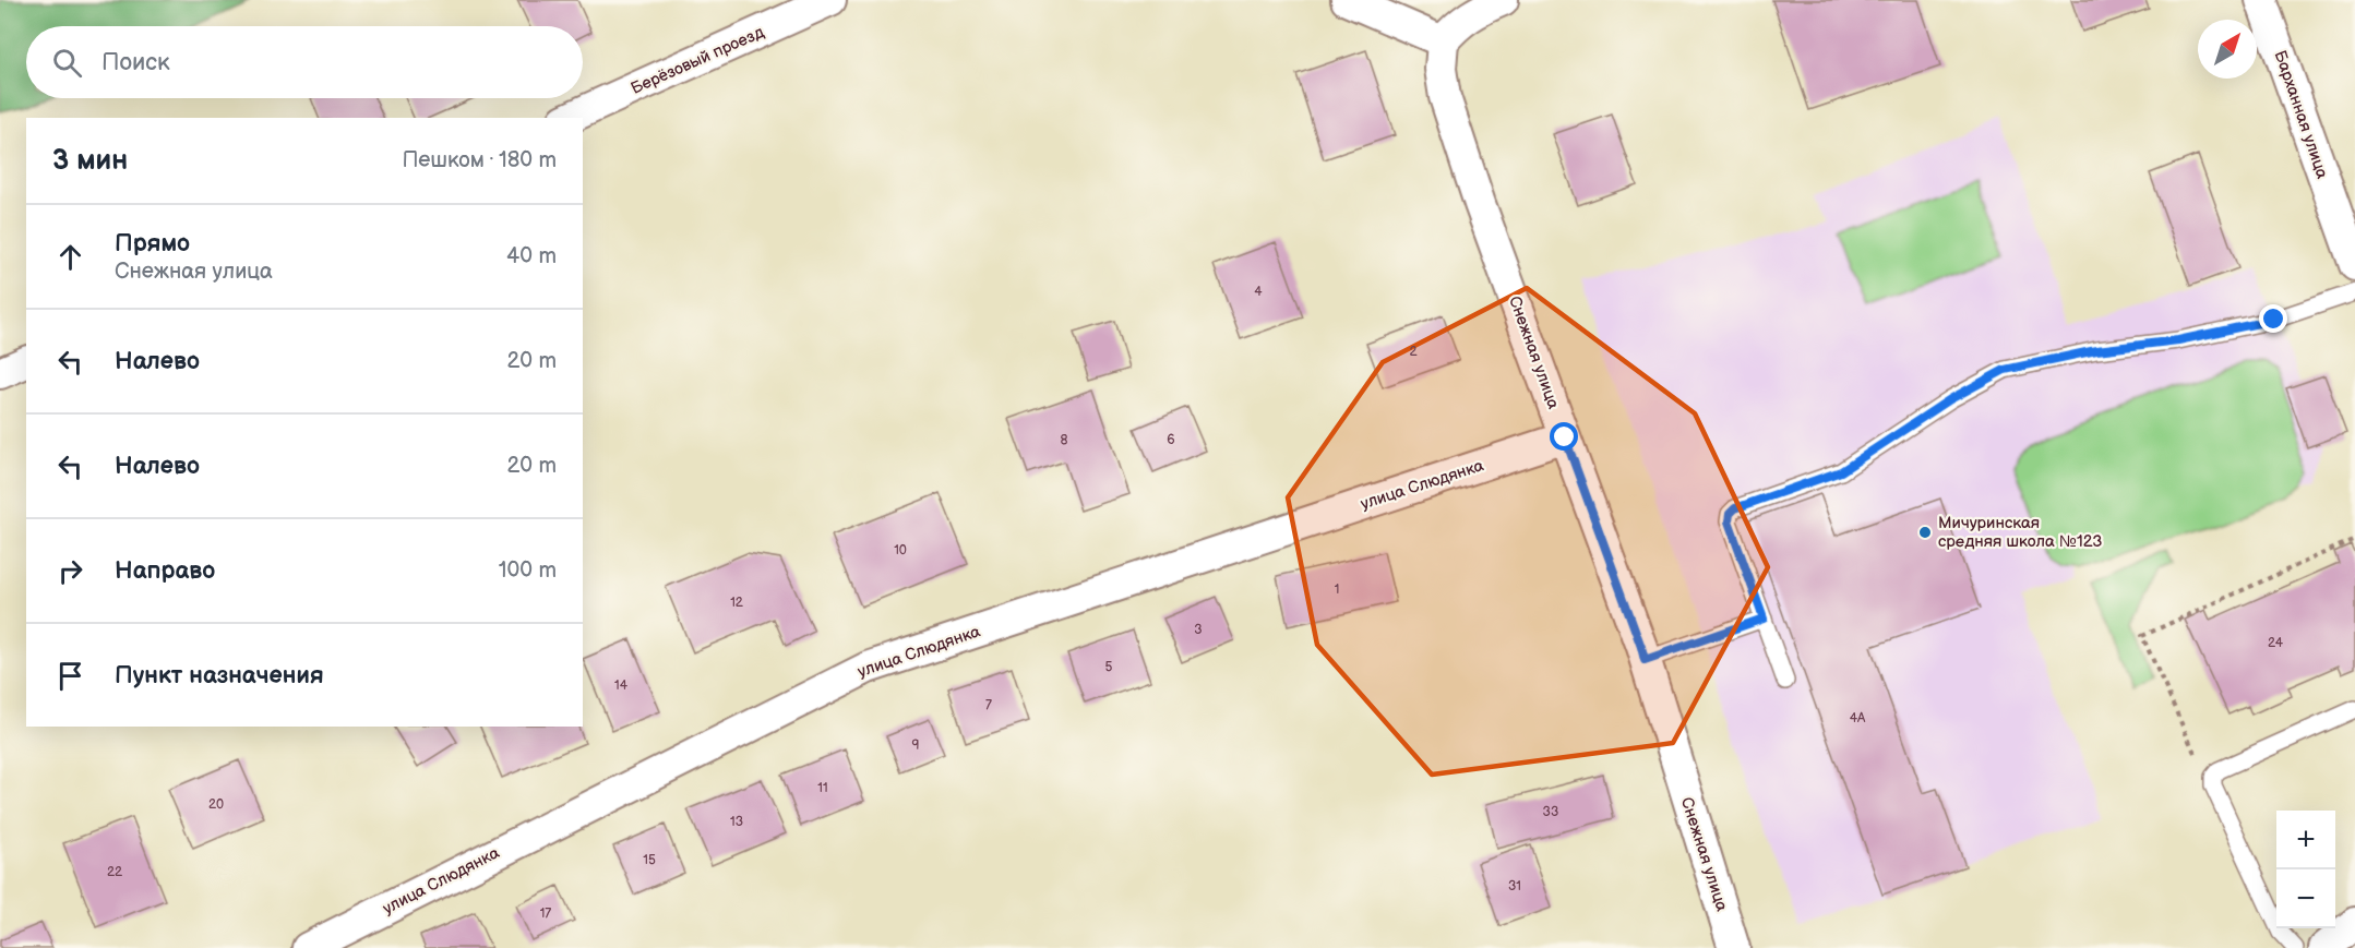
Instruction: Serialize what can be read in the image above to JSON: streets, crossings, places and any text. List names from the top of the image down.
{
  "streets": {
    "street": [
      "Берёзовый проезд",
      "Барханная улица",
      "Снежная улица",
      "улица Слюдянка"
    ]
  },
  "crossings": [
    ["Снежная улица", "улица Слюдянка"]
  ],
  "places": ["Мичуринская средняя школа №123"],
  "house_numbers": [
    "4",
    "2",
    "8",
    "6",
    "10",
    "1",
    "12",
    "3",
    "24",
    "5",
    "14",
    "7",
    "4А",
    "9",
    "11",
    "20",
    "33",
    "13",
    "15",
    "22",
    "31",
    "17"
  ],
  "north": "top right",
  "page": {
    "search": "Поиск",
    "heading": ["3 мин", "Пешком · 180 m"],
    "list": [
      ["Прямо", "Снежная улица", "40 m"],
      ["Налево", "20 m"],
      ["Налево", "20 m"],
      ["Направо", "100 m"],
      "Пункт назначения"
    ],
    "map_buttons": ["+", "−"]
  }
}
